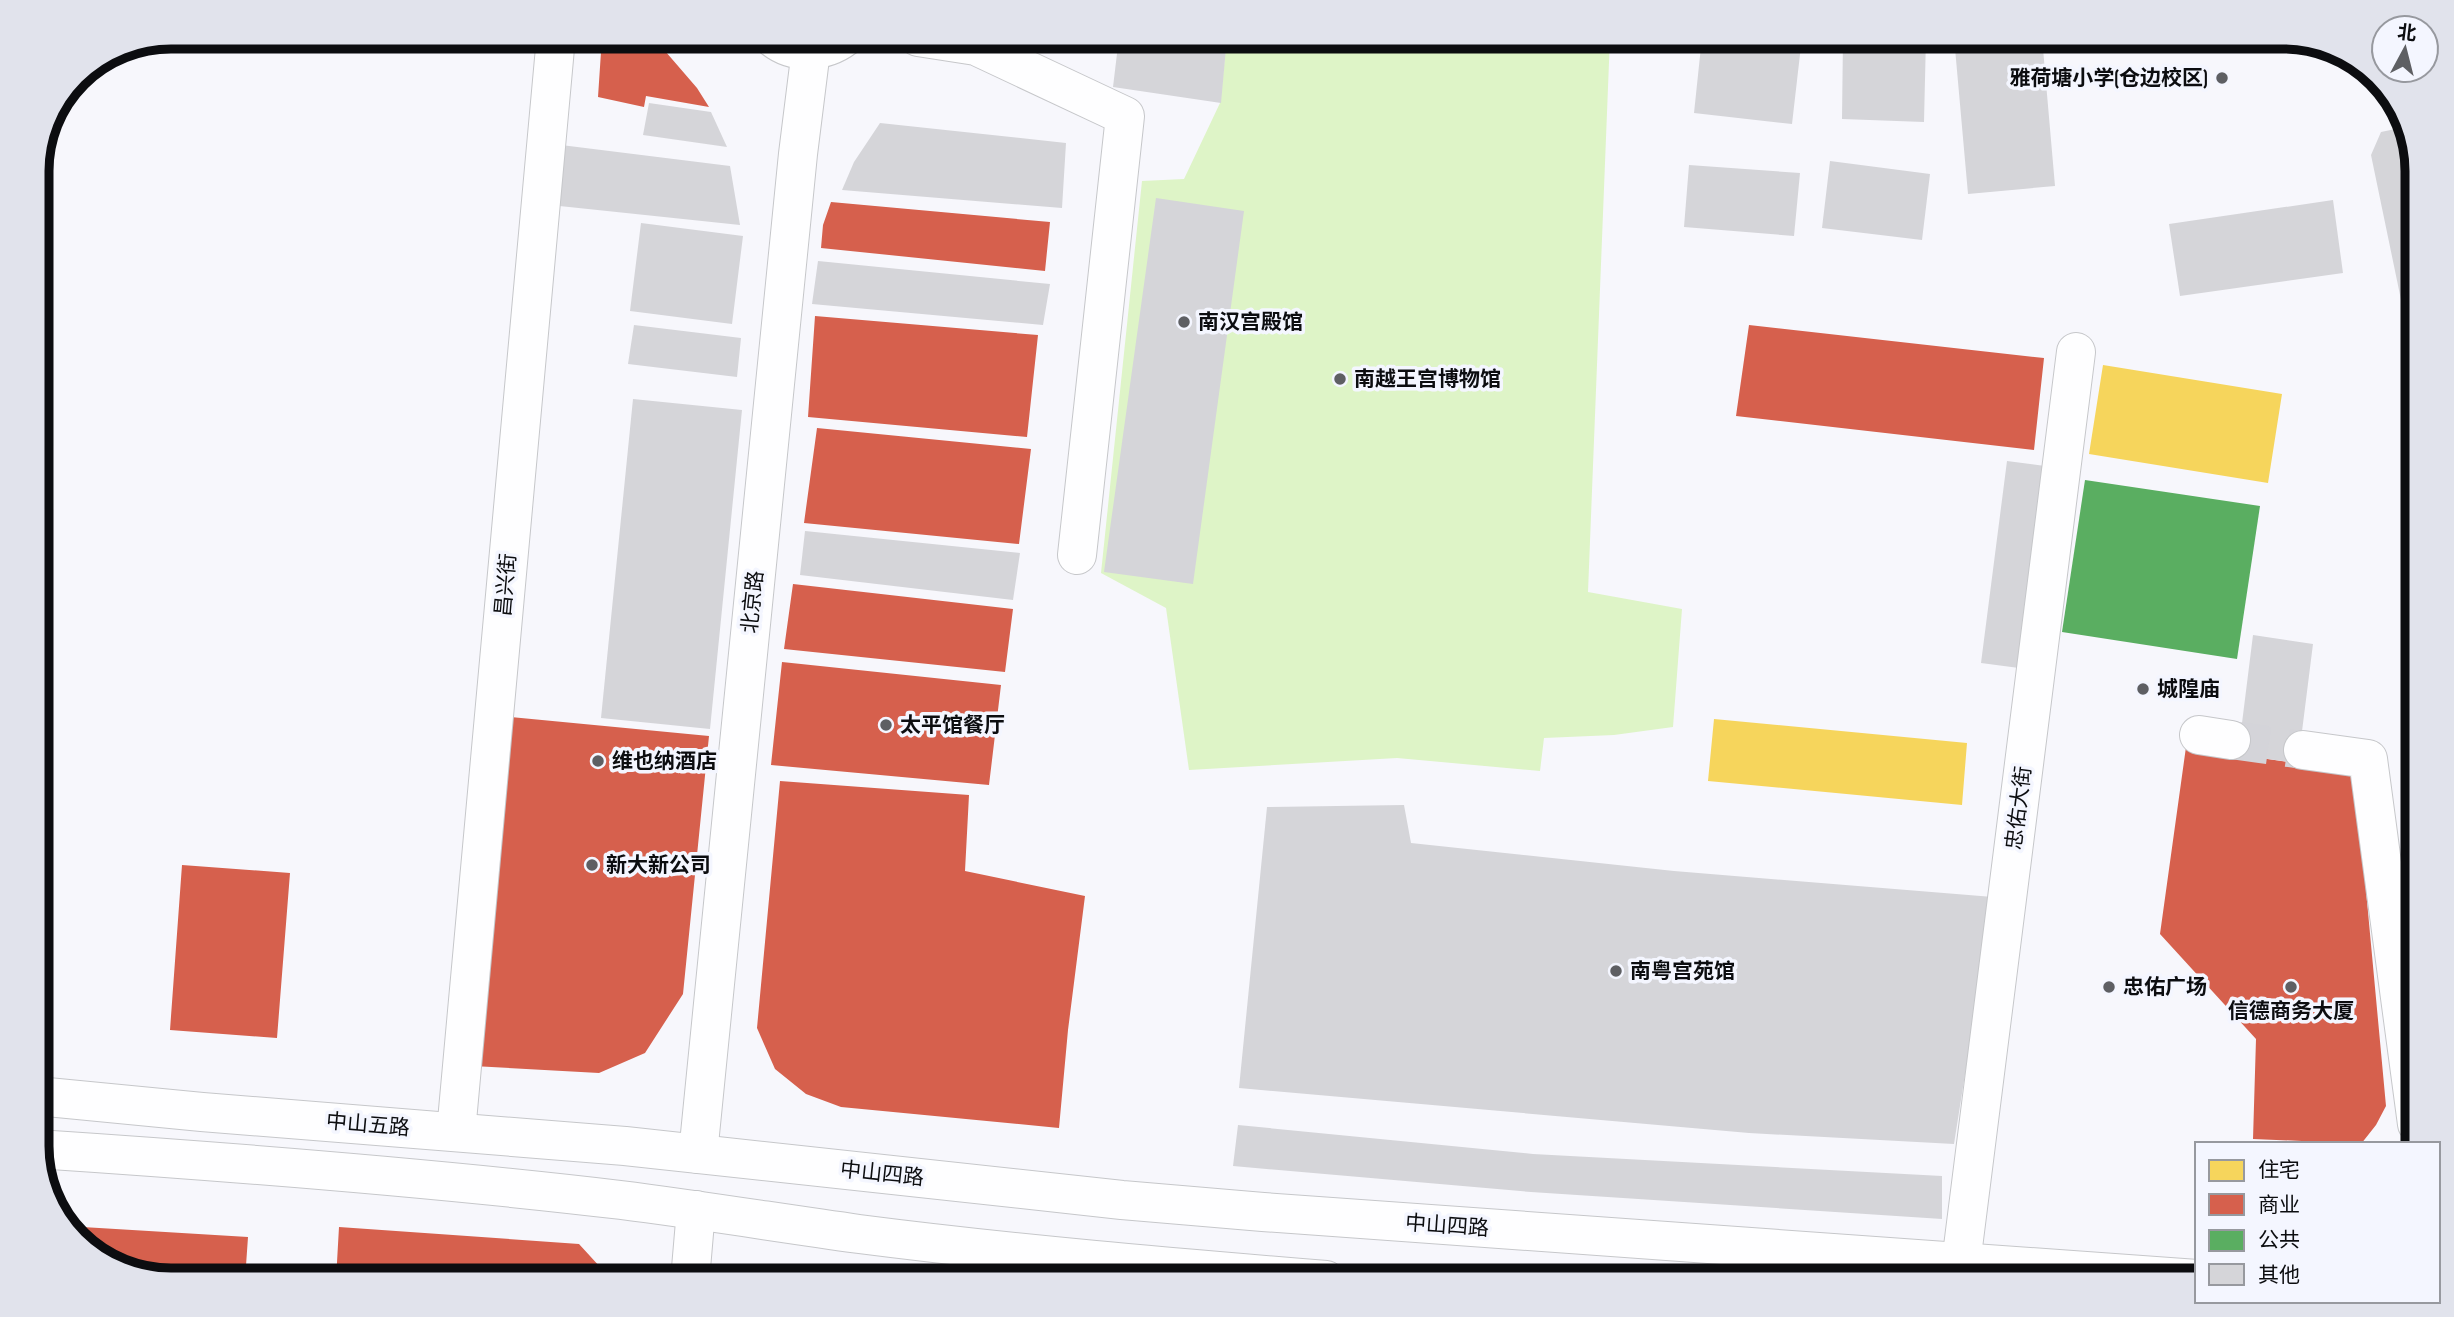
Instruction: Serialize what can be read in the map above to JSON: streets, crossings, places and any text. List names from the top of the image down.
{
  "streets": {
    "main road": [
      "昌兴街",
      "北京路",
      "忠佑大街",
      "中山五路",
      "中山四路"
    ]
  },
  "crossings": [
    ["昌兴街", "中山五路"],
    ["北京路", "中山五路"],
    ["北京路", "中山四路"],
    ["忠佑大街", "中山四路"],
    ["中山五路", "中山四路"]
  ],
  "places": [
    "雅荷塘小学(仓边校区)",
    "南汉宫殿馆",
    "南越王宫博物馆",
    "城隍庙",
    "太平馆餐厅",
    "维也纳酒店",
    "新大新公司",
    "南粤宫苑馆",
    "忠佑广场",
    "信德商务大厦"
  ],
  "legend": [
    "住宅",
    "商业",
    "公共",
    "其他"
  ],
  "north": "top"
}
